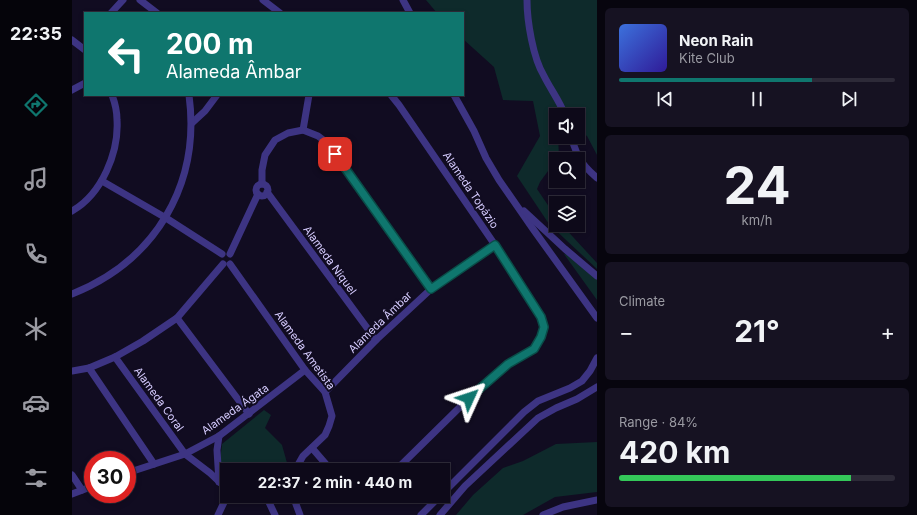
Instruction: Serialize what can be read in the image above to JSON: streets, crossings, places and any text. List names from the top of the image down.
{
  "streets": {
    "street": [
      "Alameda Topázio",
      "Alameda Niquel",
      "Alameda Âmbar",
      "Alameda Ametista",
      "Alameda Coral",
      "Alameda Ágata"
    ]
  },
  "crossings": [
    ["Alameda Topázio", "Alameda Âmbar"],
    ["Alameda Niquel", "Alameda Âmbar"],
    ["Alameda Âmbar", "Alameda Ametista"],
    ["Alameda Ametista", "Alameda Ágata"],
    ["Alameda Coral", "Alameda Ágata"]
  ],
  "page": {
    "tabs": "22:35",
    "turn": ["200 m", "Alameda Âmbar"],
    "song": ["Neon Rain", "Kite Club"],
    "tile": [
      ["24", "km/h"],
      "Climate",
      ["Range · 84%", "420 km"]
    ],
    "heat": ["−", "21°", "+"],
    "limit": "30",
    "trip": "22:37 · 2 min · 440 m"
  }
}
